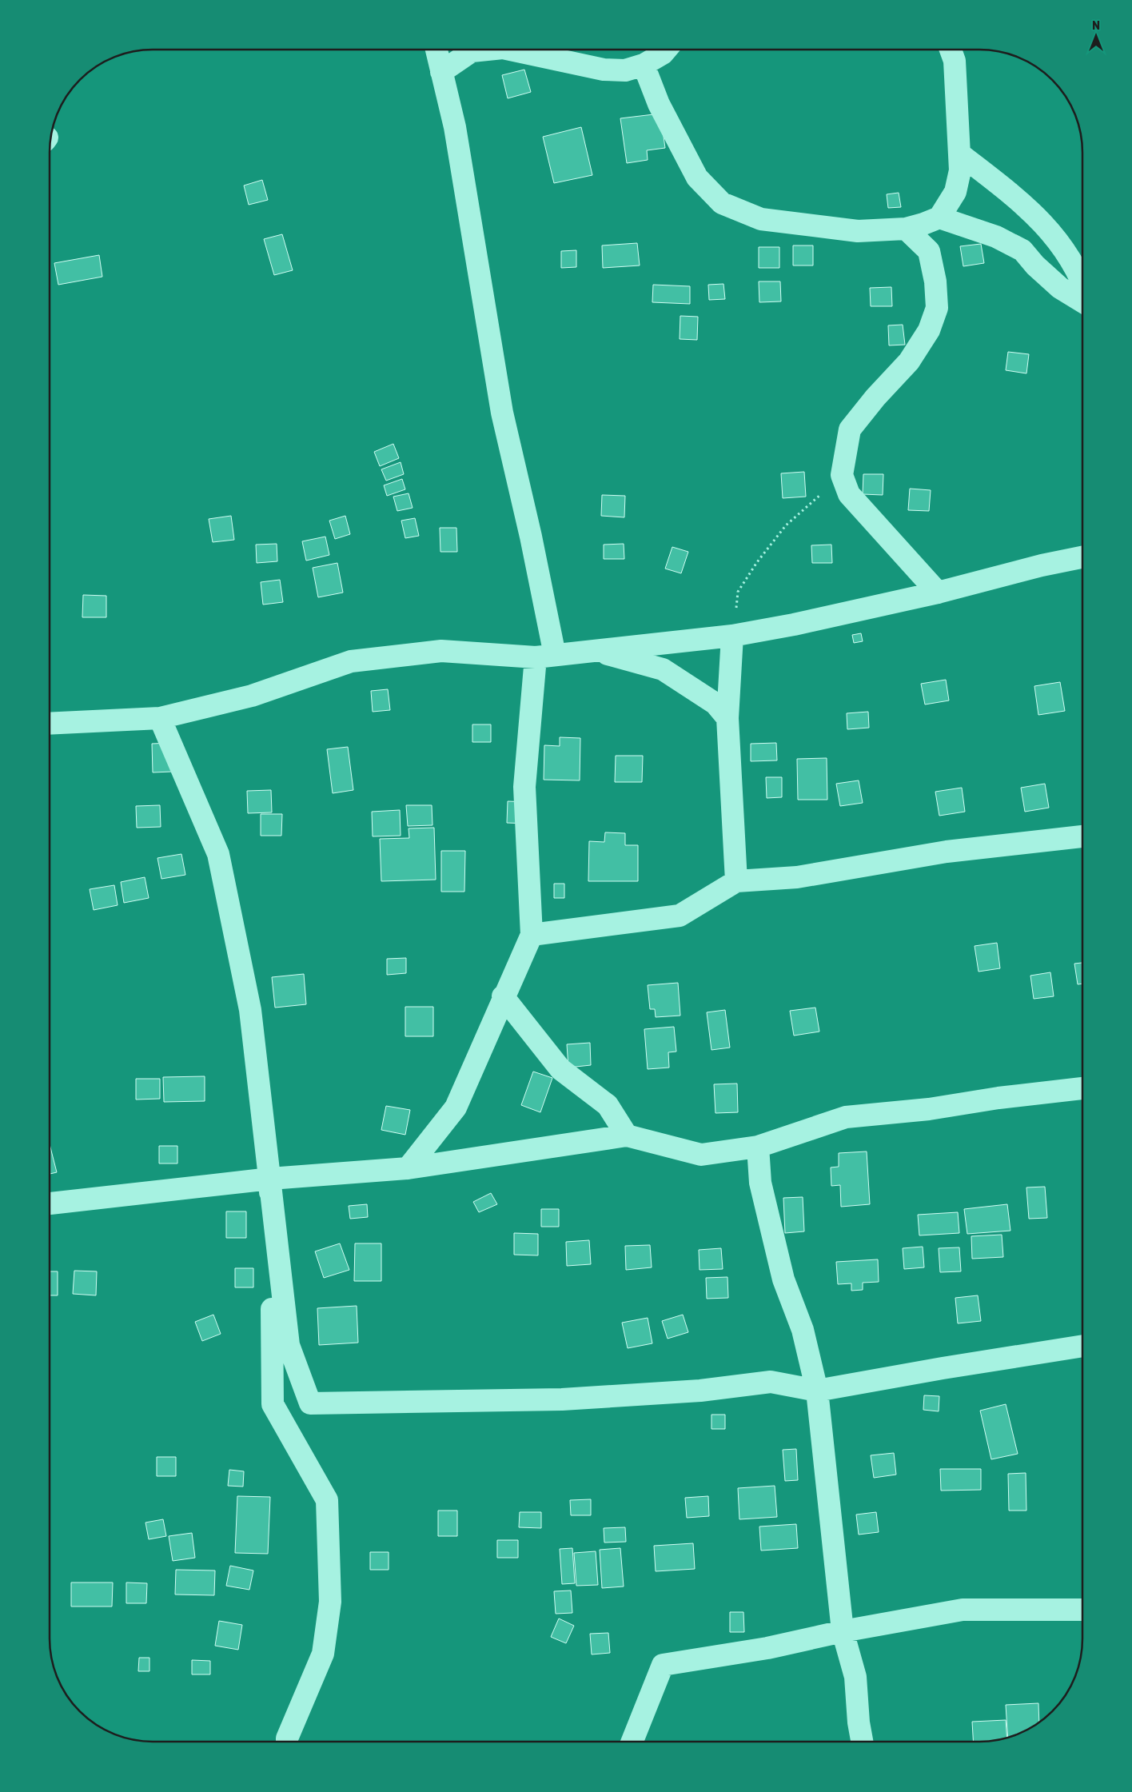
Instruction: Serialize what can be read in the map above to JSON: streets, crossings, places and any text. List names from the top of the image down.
{
  "north": "top"
}
